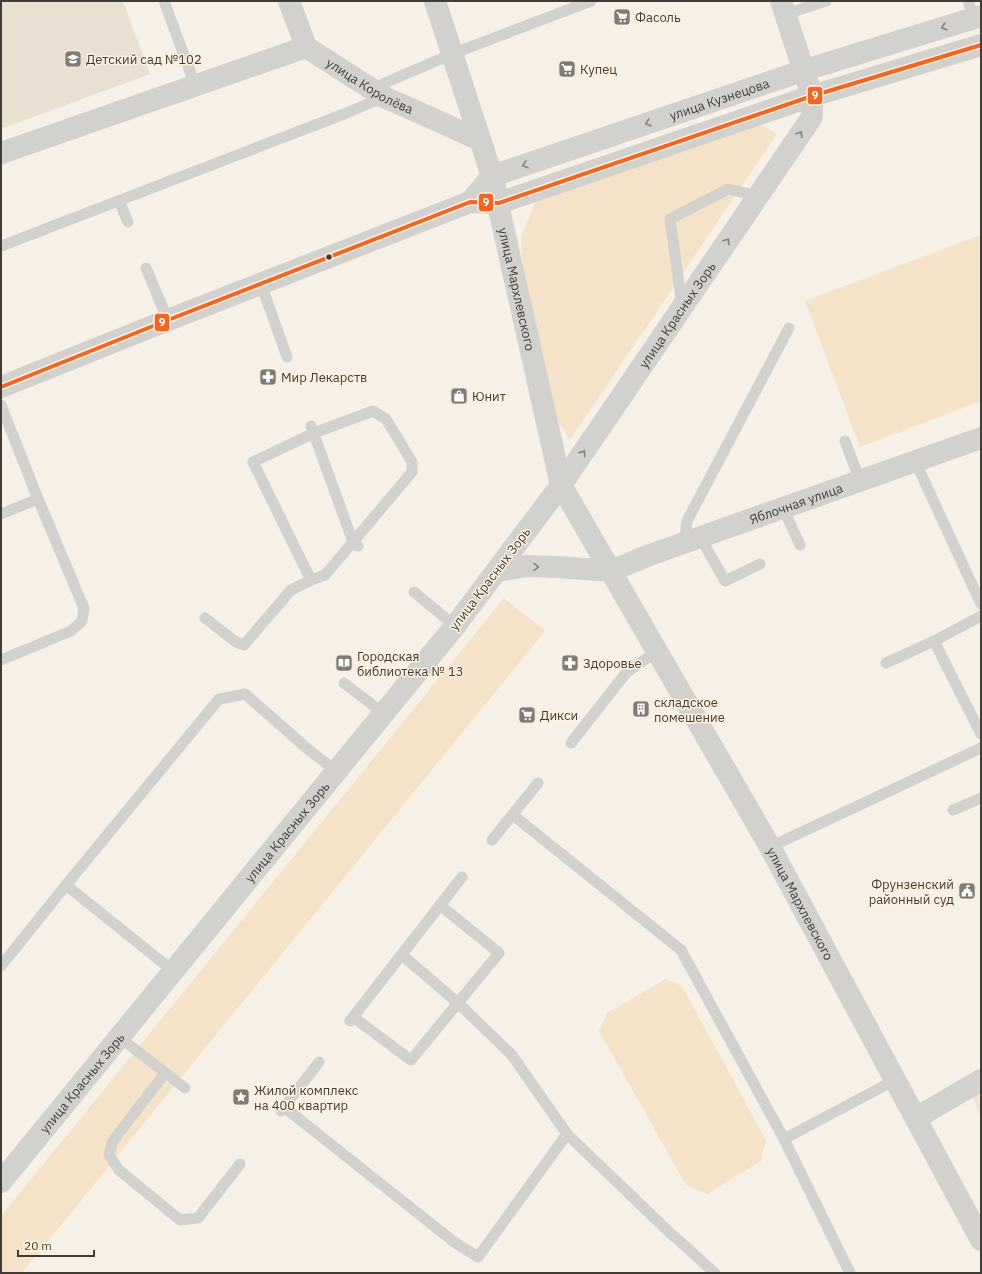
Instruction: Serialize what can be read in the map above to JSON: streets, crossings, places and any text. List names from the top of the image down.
{
  "streets": {
    "street": [
      "улица Королёва",
      "улица Кузнецова",
      "улица Мархлевского",
      "улица Красных Зорь",
      "Яблочная улица"
    ]
  },
  "crossings": [
    ["улица Королёва", "улица Мархлевского"],
    ["улица Кузнецова", "улица Мархлевского"],
    ["улица Кузнецова", "улица Красных Зорь"],
    ["улица Мархлевского", "улица Красных Зорь"],
    ["улица Мархлевского", "Яблочная улица"]
  ],
  "places": {
    "supermarket": ["Фасоль", "Купец", "Дикси"],
    "school or university": ["Детский сад №102"],
    "pharmacy": ["Мир Лекарств", "Здоровье"],
    "shop": ["Юнит"],
    "library": ["Городская библиотека № 13"],
    "building": ["складское помешение"],
    "public building": ["Фрунзенский районный суд"],
    "place": ["Жилой комплекс на 400 квартир"]
  },
  "lines": ["transit line 9"],
  "scale_bar": "20 m"
}
